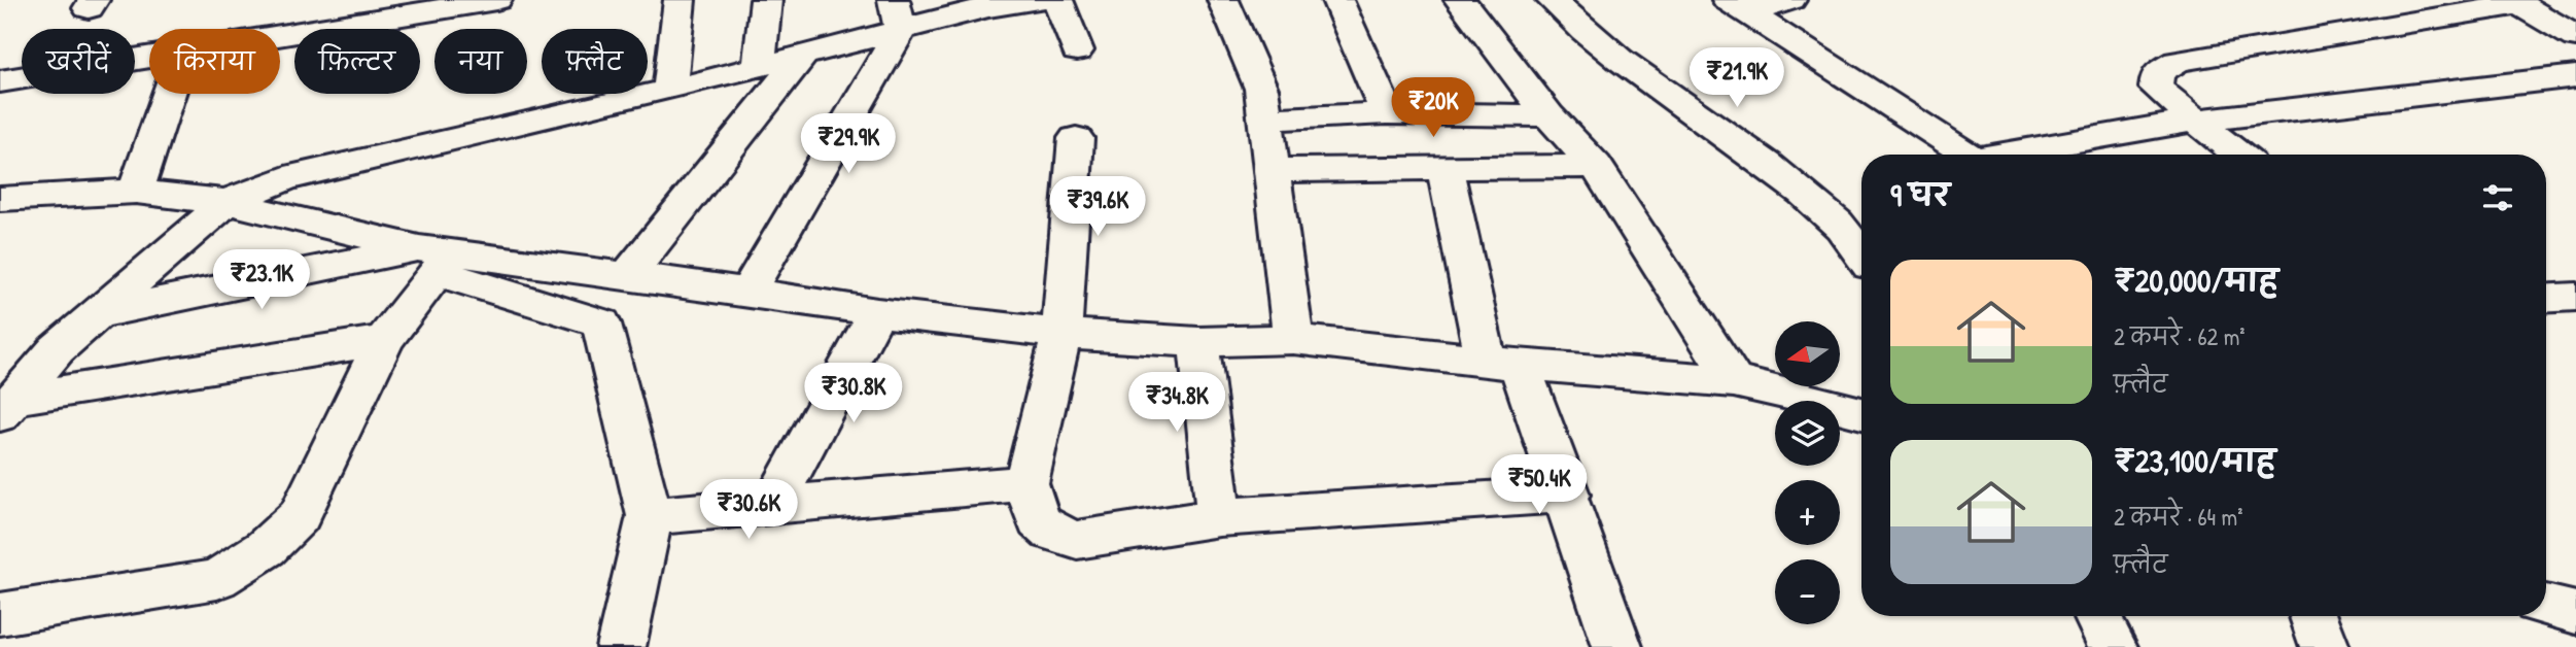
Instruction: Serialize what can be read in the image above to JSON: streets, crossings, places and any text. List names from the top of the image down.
{
  "north": "left",
  "page": {
    "chip": [
      "खरीदें",
      "किराया",
      "फ़िल्टर",
      "नया",
      "फ़्लैट"
    ],
    "price": [
      "₹21.9K",
      "₹20K",
      "₹29.9K",
      "₹39.6K",
      "₹23.1K",
      "₹30.8K",
      "₹34.8K",
      "₹50.4K",
      "₹30.6K"
    ],
    "heading": "9 घर",
    "list": [
      {
        "name": "₹20,000/माह",
        "note": "2 कमरे · 62 m² · फ़्लैट"
      },
      {
        "name": "₹23,100/माह",
        "note": "2 कमरे · 64 m² · फ़्लैट"
      }
    ],
    "map_buttons": ["+", "−"]
  }
}
